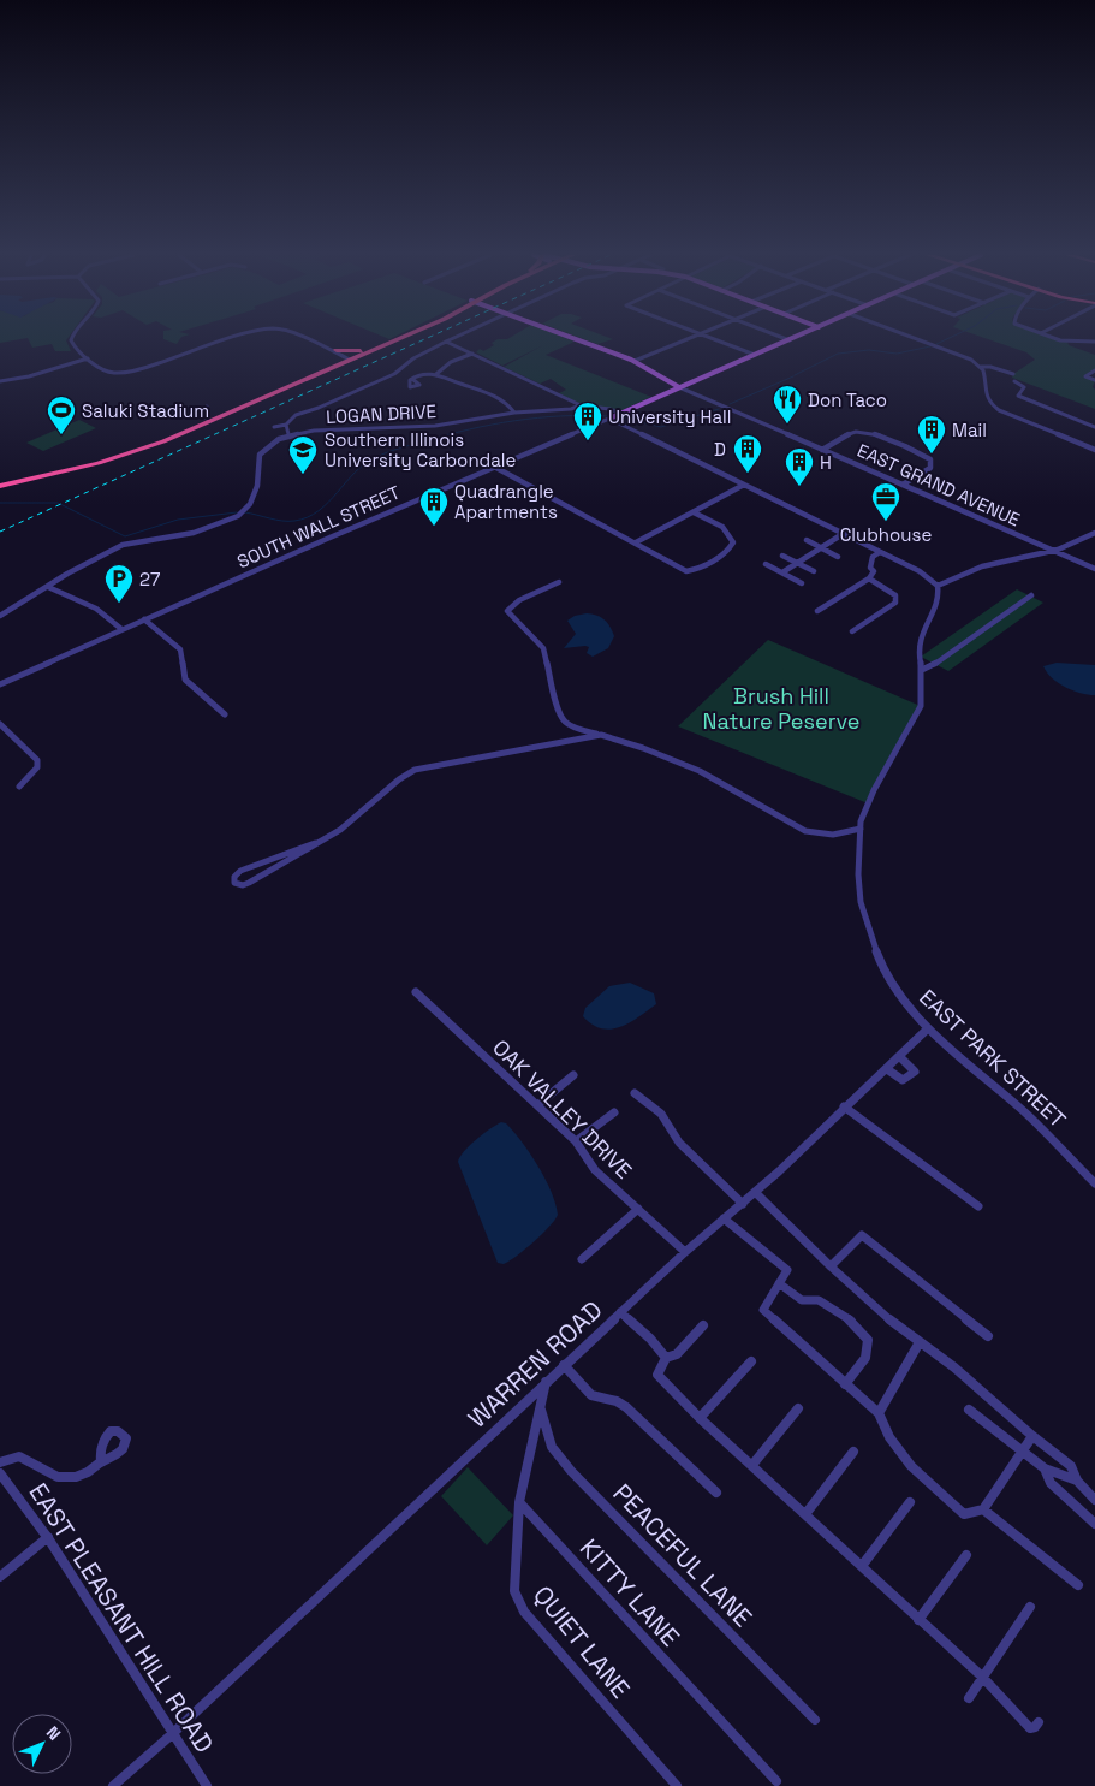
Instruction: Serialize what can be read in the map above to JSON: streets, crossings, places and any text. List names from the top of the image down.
{
  "streets": {
    "main road": ["EAST GRAND AVENUE", "SOUTH WALL STREET"],
    "street": [
      "LOGAN DRIVE",
      "EAST PARK STREET",
      "OAK VALLEY DRIVE",
      "WARREN ROAD",
      "PEACEFUL LANE",
      "KITTY LANE",
      "EAST PLEASANT HILL ROAD",
      "QUIET LANE"
    ]
  },
  "crossings": [
    ["LOGAN DRIVE", "SOUTH WALL STREET"],
    ["EAST GRAND AVENUE", "SOUTH WALL STREET"],
    ["EAST PARK STREET", "WARREN ROAD"],
    ["OAK VALLEY DRIVE", "WARREN ROAD"],
    ["WARREN ROAD", "EAST PLEASANT HILL ROAD"],
    ["KITTY LANE", "QUIET LANE"]
  ],
  "parks": ["Brush Hill Nature Peserve"],
  "places": {
    "restaurant": ["Don Taco"],
    "sports": ["Saluki Stadium"],
    "building": [
      "University Hall",
      "Mail",
      "D",
      "H",
      "Quadrangle Apartments"
    ],
    "school or university": ["Southern Illinois University Carbondale"],
    "office": ["Clubhouse"],
    "parking": ["27"]
  },
  "north": "top right"
}
